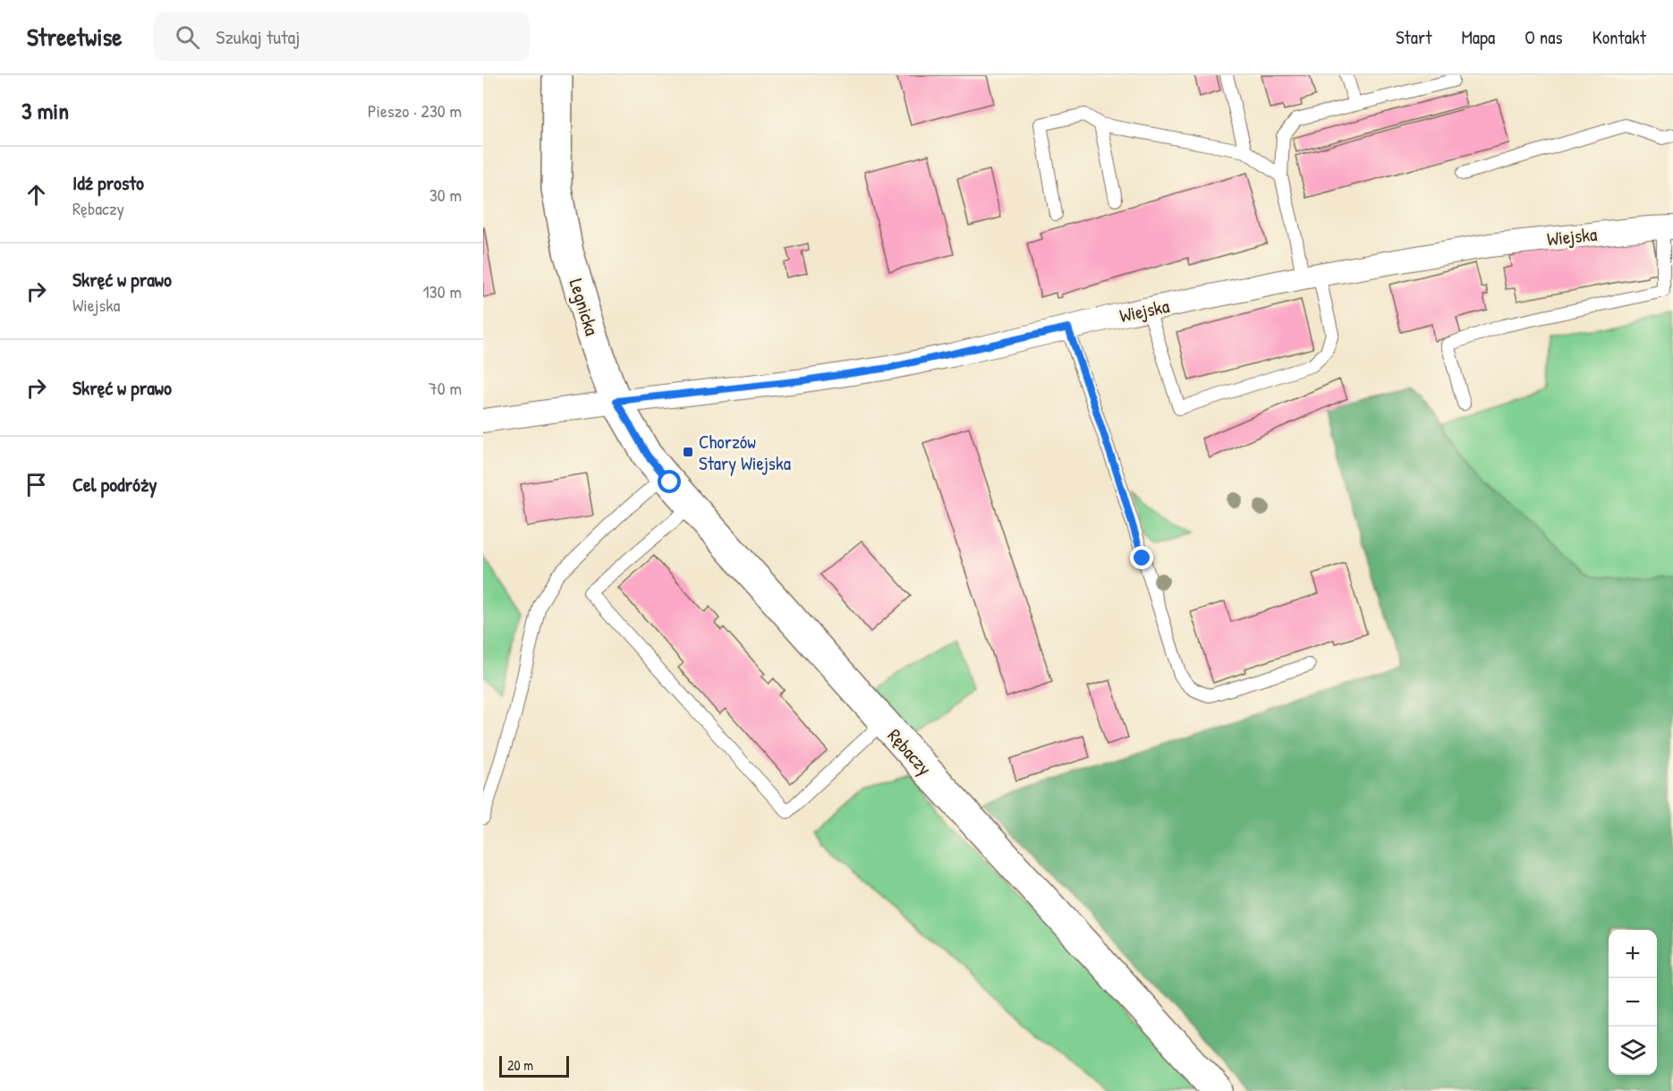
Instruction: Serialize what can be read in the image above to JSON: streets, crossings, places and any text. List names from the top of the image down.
{
  "streets": {
    "street": ["Wiejska", "Legnicka", "Rębaczy"]
  },
  "crossings": [
    ["Wiejska", "Legnicka"],
    ["Wiejska", "Rębaczy"],
    ["Legnicka", "Rębaczy"]
  ],
  "places": {
    "transit": ["Chorzów Stary Wiejska"]
  },
  "scale_bar": "20 m",
  "page": {
    "header": "Streetwise",
    "search": "Szukaj tutaj",
    "nav": [
      "Start",
      "Mapa",
      "O nas",
      "Kontakt"
    ],
    "heading": ["3 min", "Pieszo · 230 m"],
    "list": [
      ["Idź prosto", "Rębaczy", "30 m"],
      ["Skręć w prawo", "Wiejska", "130 m"],
      ["Skręć w prawo", "70 m"],
      "Cel podróży"
    ],
    "map_buttons": ["+", "−"],
    "scale": "20 m"
  }
}
